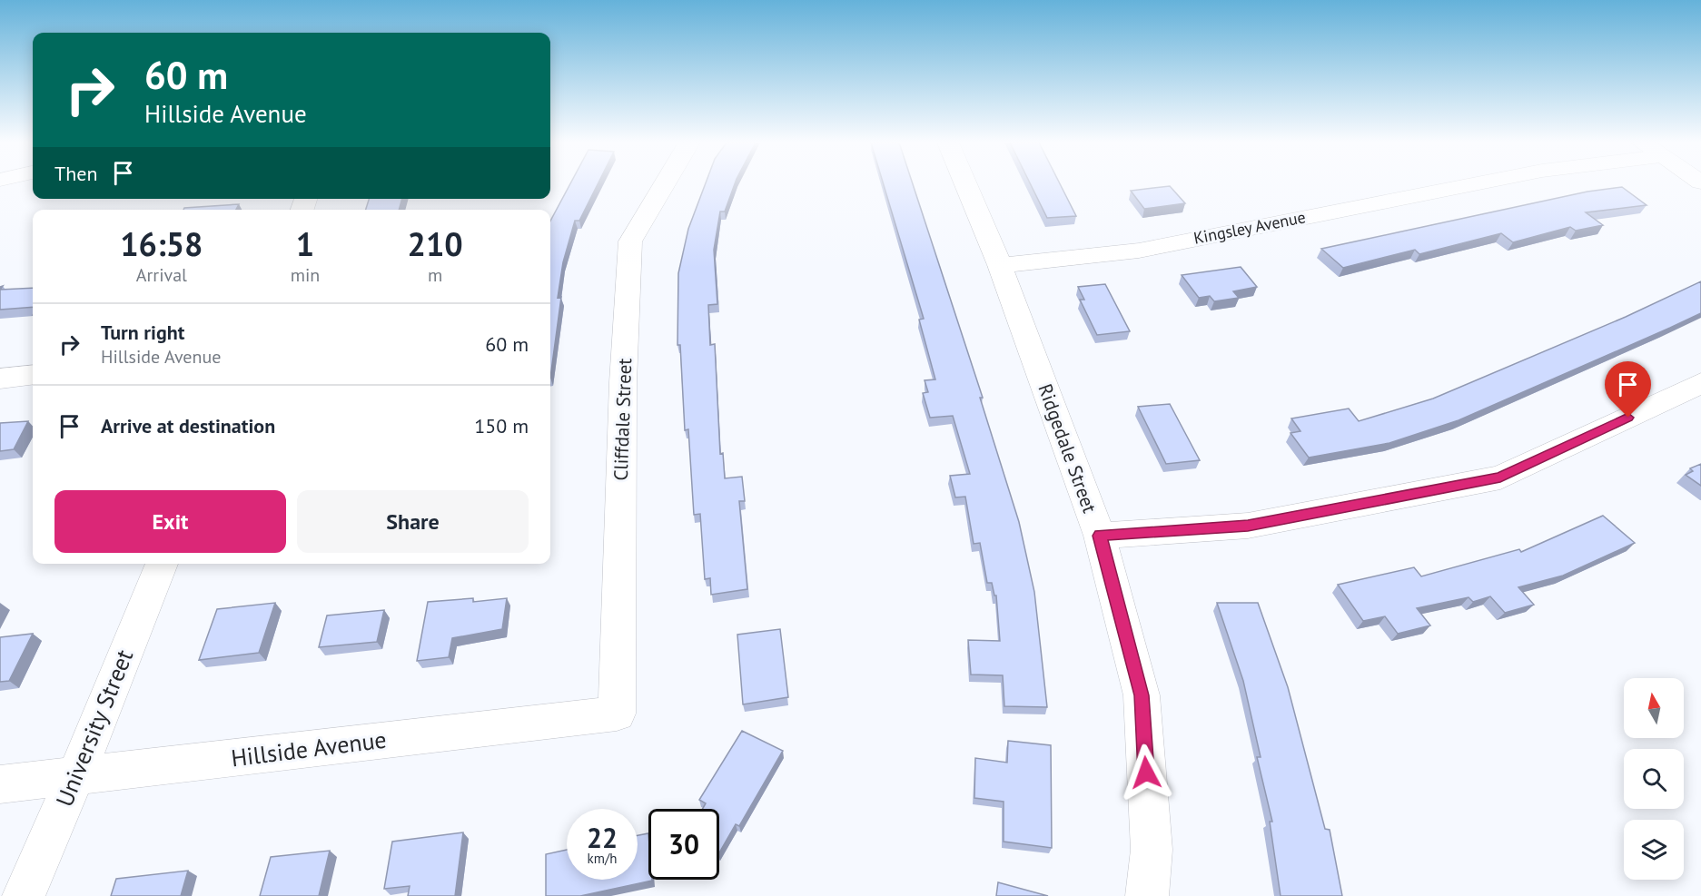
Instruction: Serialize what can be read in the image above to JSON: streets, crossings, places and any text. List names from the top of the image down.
{
  "streets": {
    "street": [
      "Kingsley Avenue",
      "Cliffdale Street",
      "Ridgedale Street",
      "University Street",
      "Hillside Avenue"
    ]
  },
  "crossings": [
    ["Kingsley Avenue", "Ridgedale Street"],
    ["Cliffdale Street", "Hillside Avenue"],
    ["University Street", "Hillside Avenue"]
  ],
  "north": "top",
  "page": {
    "turn": ["60 m", "Hillside Avenue"],
    "then": "Then",
    "eta": [
      "16:58",
      "Arrival",
      "1",
      "min",
      "210",
      "m"
    ],
    "list": [
      {
        "name": "Turn right",
        "note": "Hillside Avenue",
        "value": "60 m"
      },
      {
        "name": "Arrive at destination",
        "value": "150 m"
      }
    ],
    "buttons": ["Exit", "Share"],
    "speed": "22 km/h",
    "limit": "30"
  }
}
